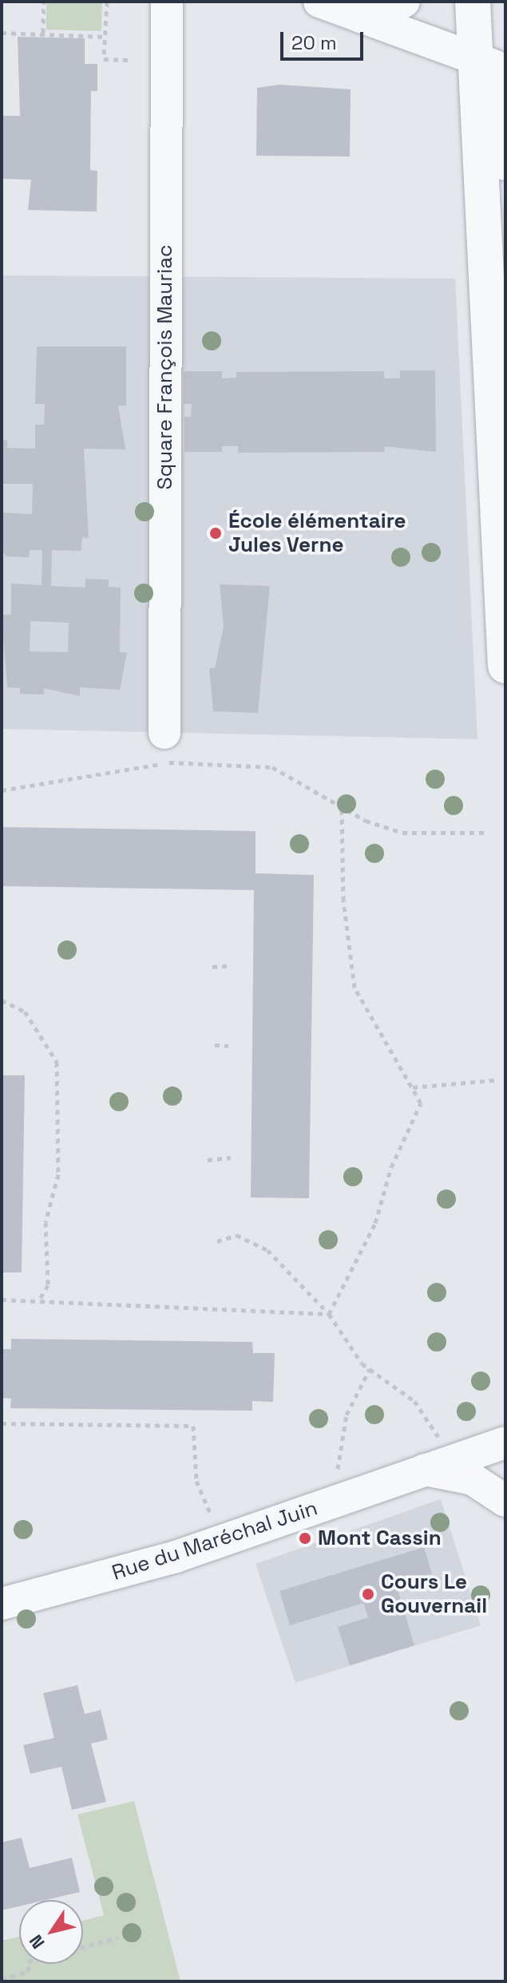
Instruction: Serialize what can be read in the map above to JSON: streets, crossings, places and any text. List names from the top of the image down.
{
  "streets": {
    "street": ["Square François Mauriac", "Rue du Maréchal Juin"]
  },
  "places": ["École élémentaire Jules Verne", "Mont Cassin", "Cours Le Gouvernail"],
  "scale_bar": "20 m",
  "north": "bottom left"
}
